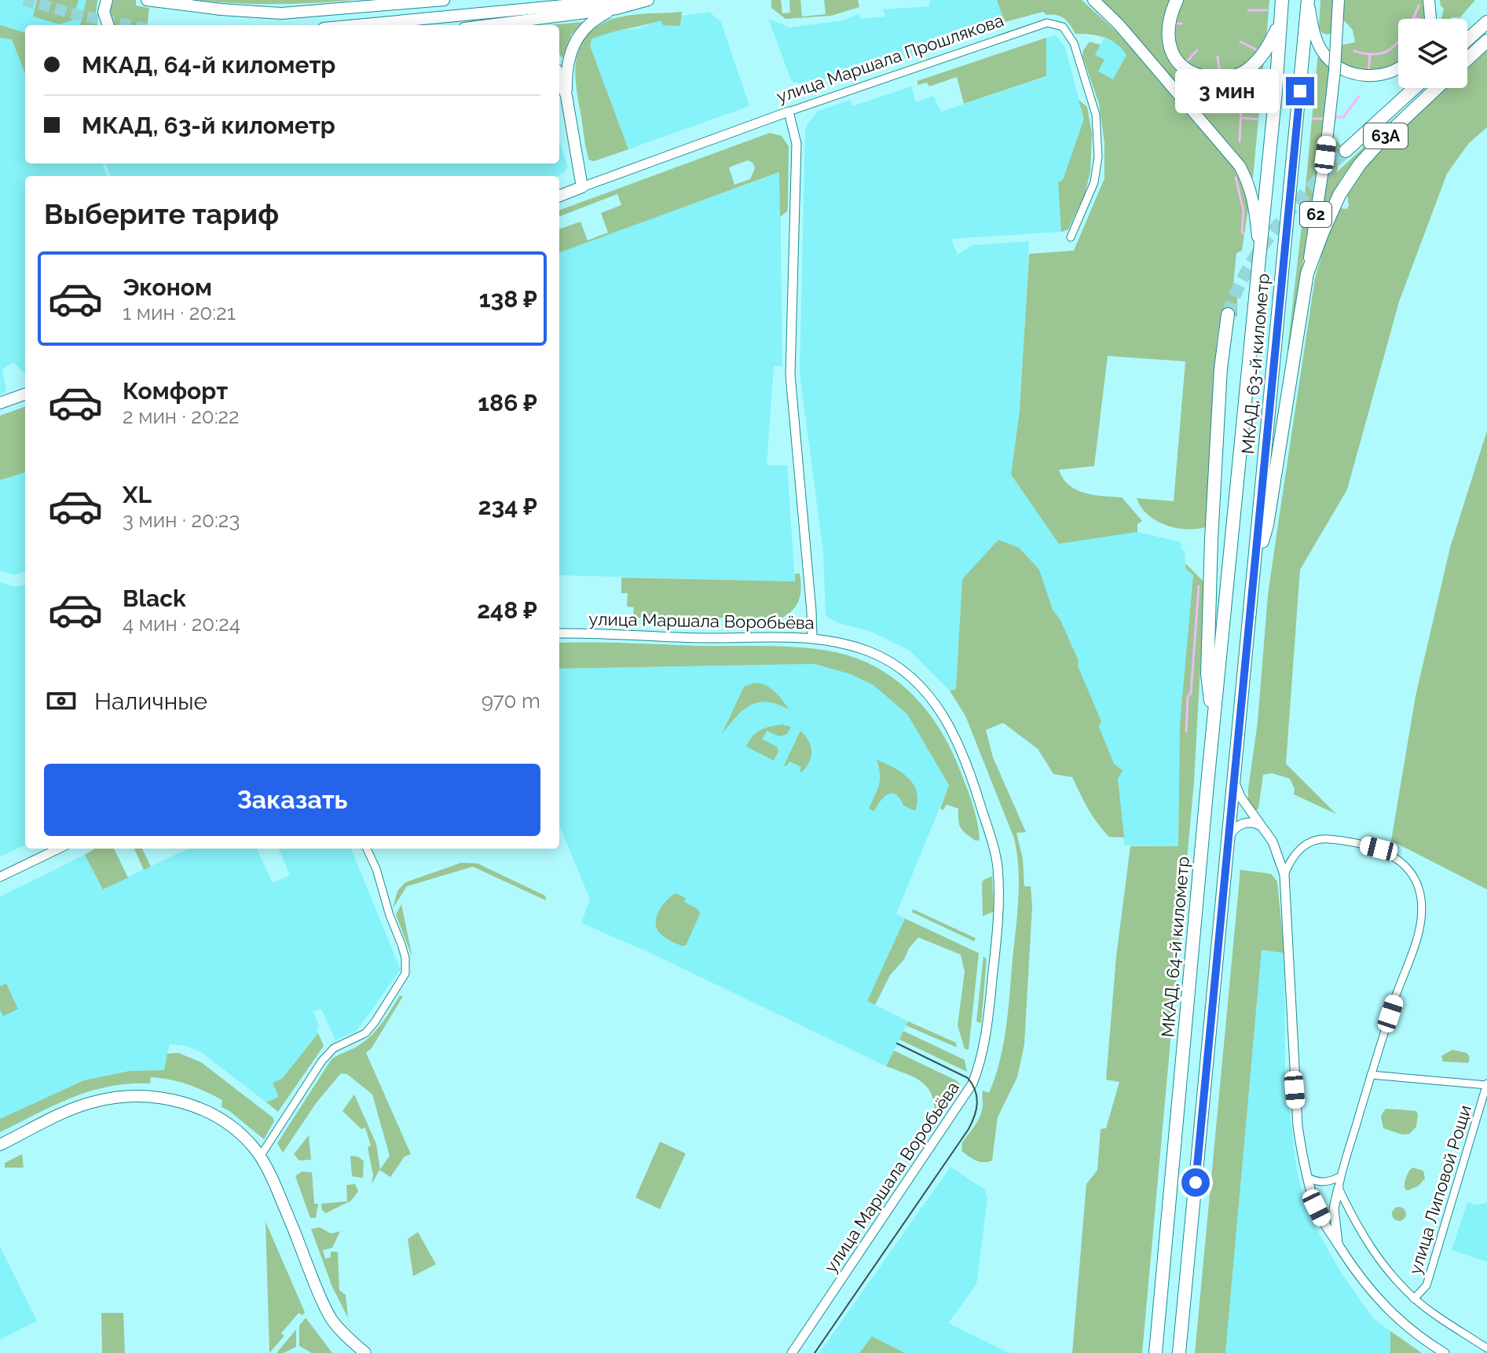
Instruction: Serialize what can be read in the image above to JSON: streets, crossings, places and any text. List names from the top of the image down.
{
  "streets": {
    "highway": ["63A", "МКАД, 63-й километр", "МКАД, 64-й километр"],
    "main road": ["улица Маршала Прошлякова", "62"],
    "street": ["улица Маршала Воробьёва", "улица Липовой Рощи"]
  },
  "crossings": [
    ["63A", "62"],
    ["МКАД, 63-й километр", "МКАД, 64-й километр"]
  ],
  "page": {
    "banner": ["МКАД, 64-й километр", "МКАД, 63-й километр"],
    "bubble": "3 мин",
    "heading": "Выберите тариф",
    "list": [
      {
        "name": "Эконом",
        "note": "1 мин · 20:21",
        "value": "138 ₽"
      },
      {
        "name": "Комфорт",
        "note": "2 мин · 20:22",
        "value": "186 ₽"
      },
      {
        "name": "XL",
        "note": "3 мин · 20:23",
        "value": "234 ₽"
      },
      {
        "name": "Black",
        "note": "4 мин · 20:24",
        "value": "248 ₽"
      }
    ],
    "pay": ["Наличные", "970 m"],
    "buttons": "Заказать"
  }
}
